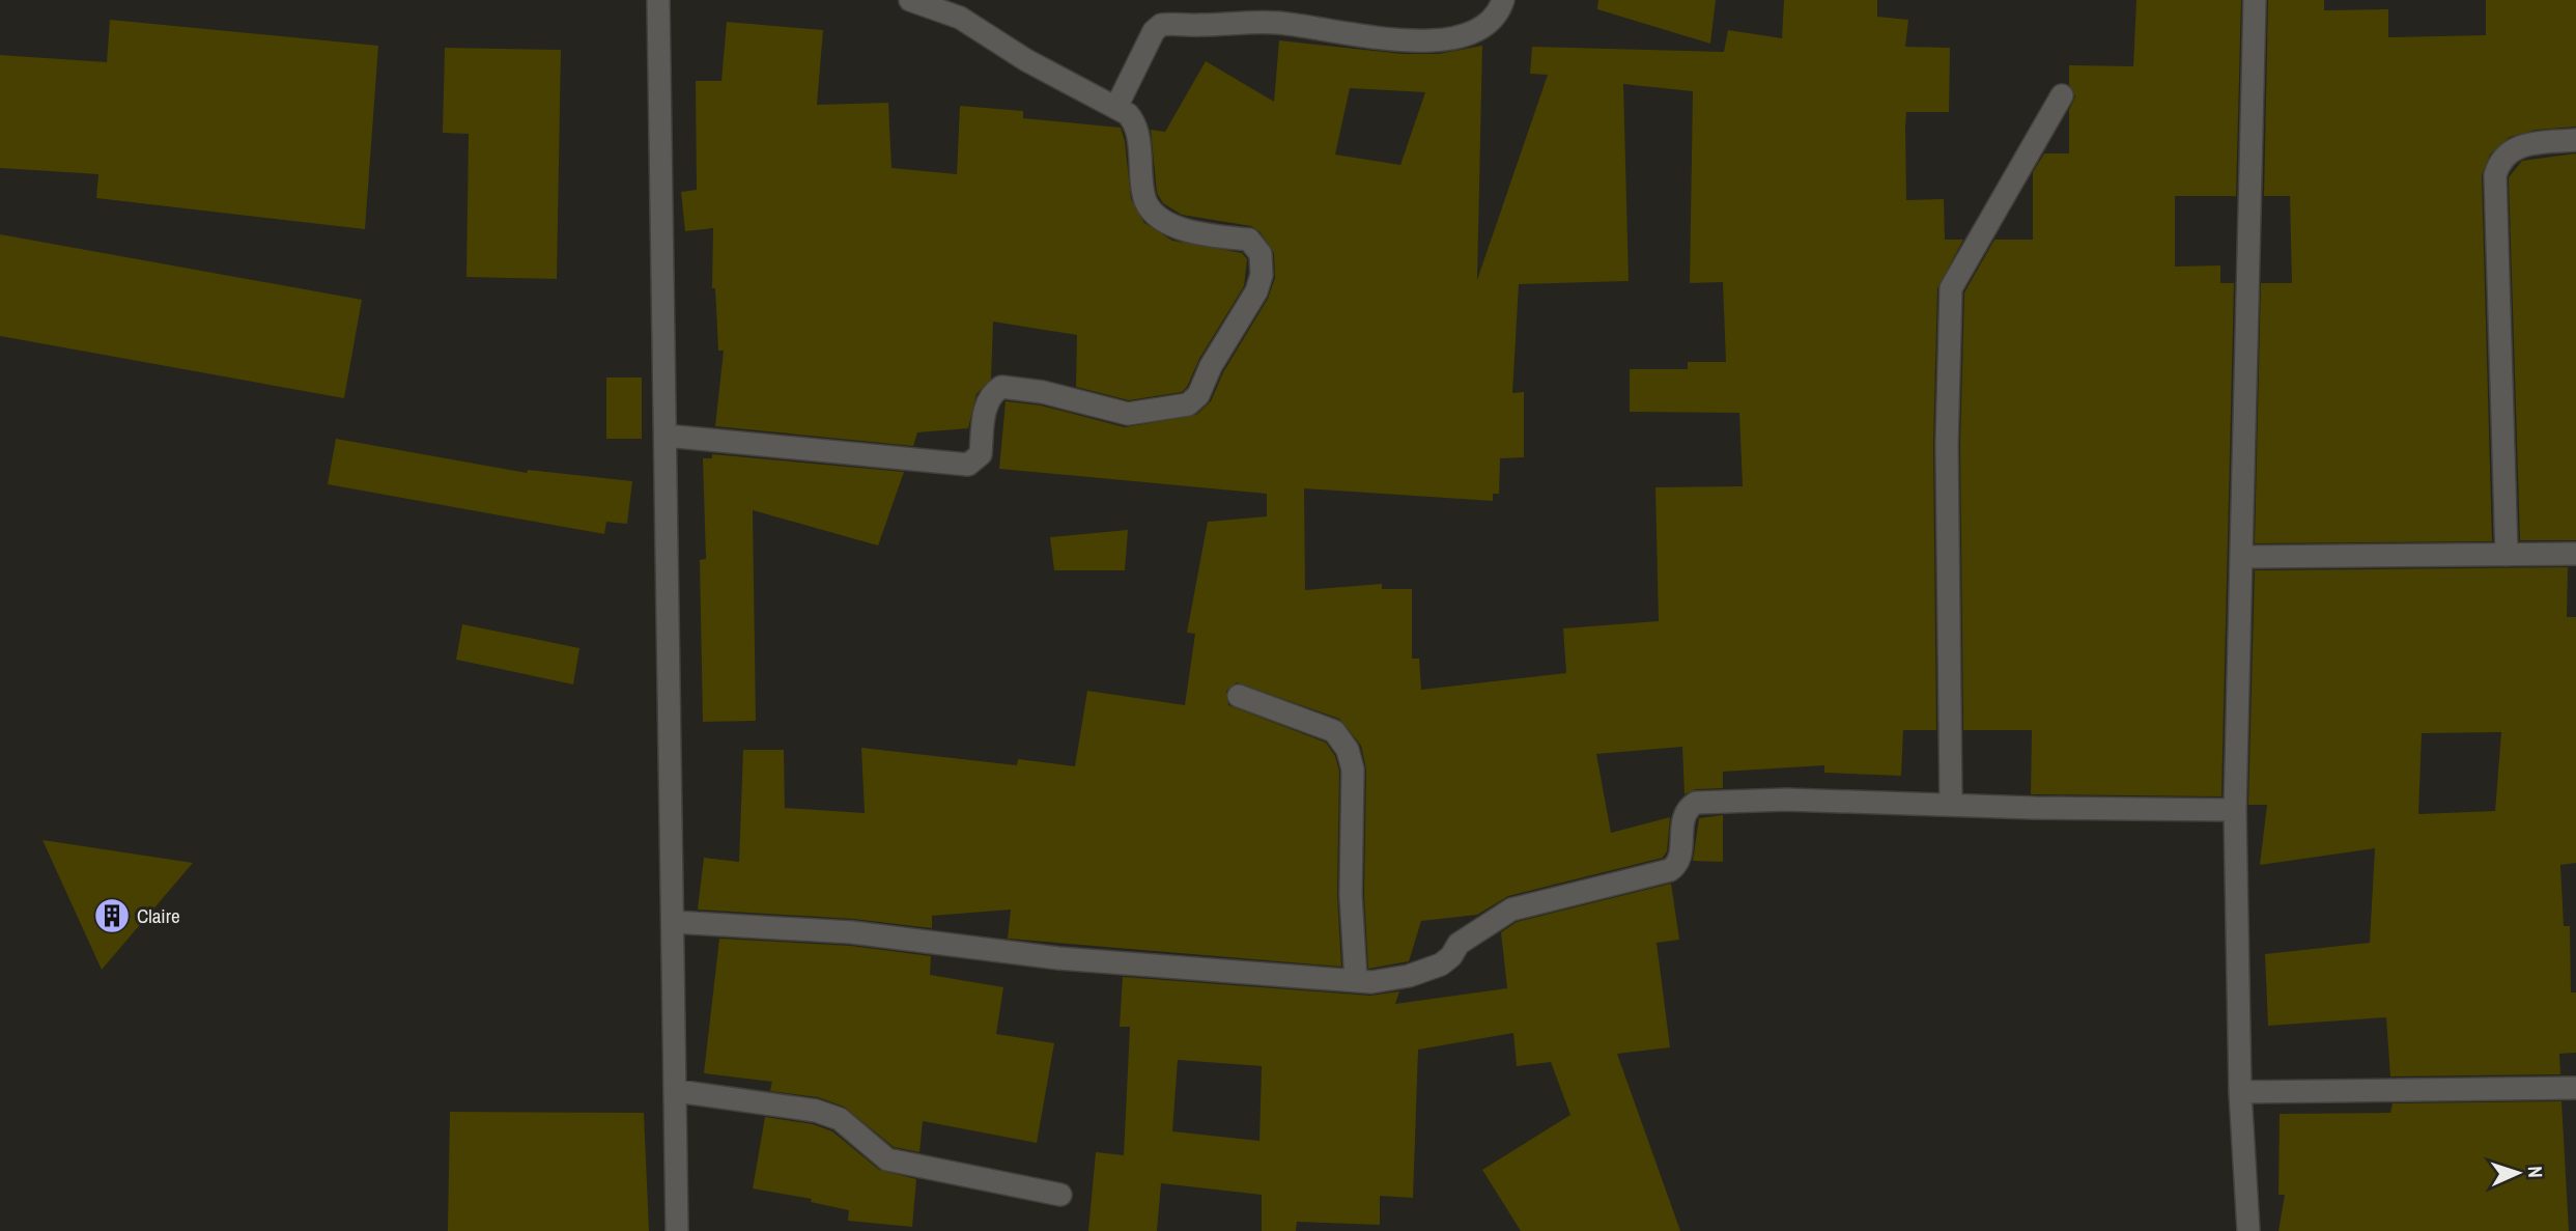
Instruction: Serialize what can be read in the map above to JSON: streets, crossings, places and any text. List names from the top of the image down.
{
  "places": {
    "building": ["Claire"]
  },
  "north": "right"
}
